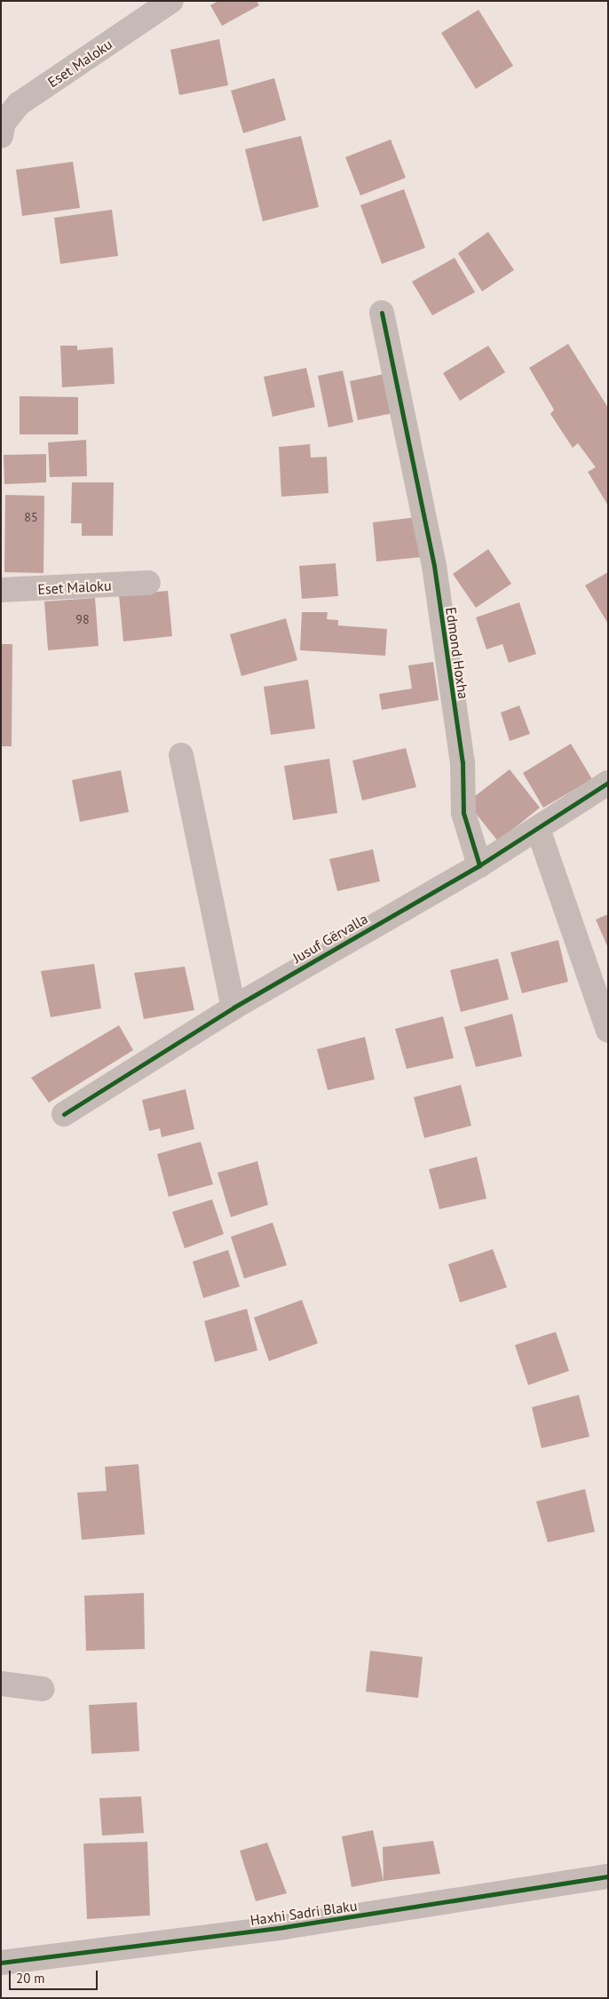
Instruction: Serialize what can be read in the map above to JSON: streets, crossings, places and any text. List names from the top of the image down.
{
  "streets": {
    "street": [
      "Eset Maloku",
      "Edmond Hoxha",
      "Jusuf Gërvalla",
      "Haxhi Sadri Blaku"
    ]
  },
  "crossings": [
    ["Edmond Hoxha", "Jusuf Gërvalla"]
  ],
  "house_numbers": ["85", "98"],
  "scale_bar": "20 m"
}
